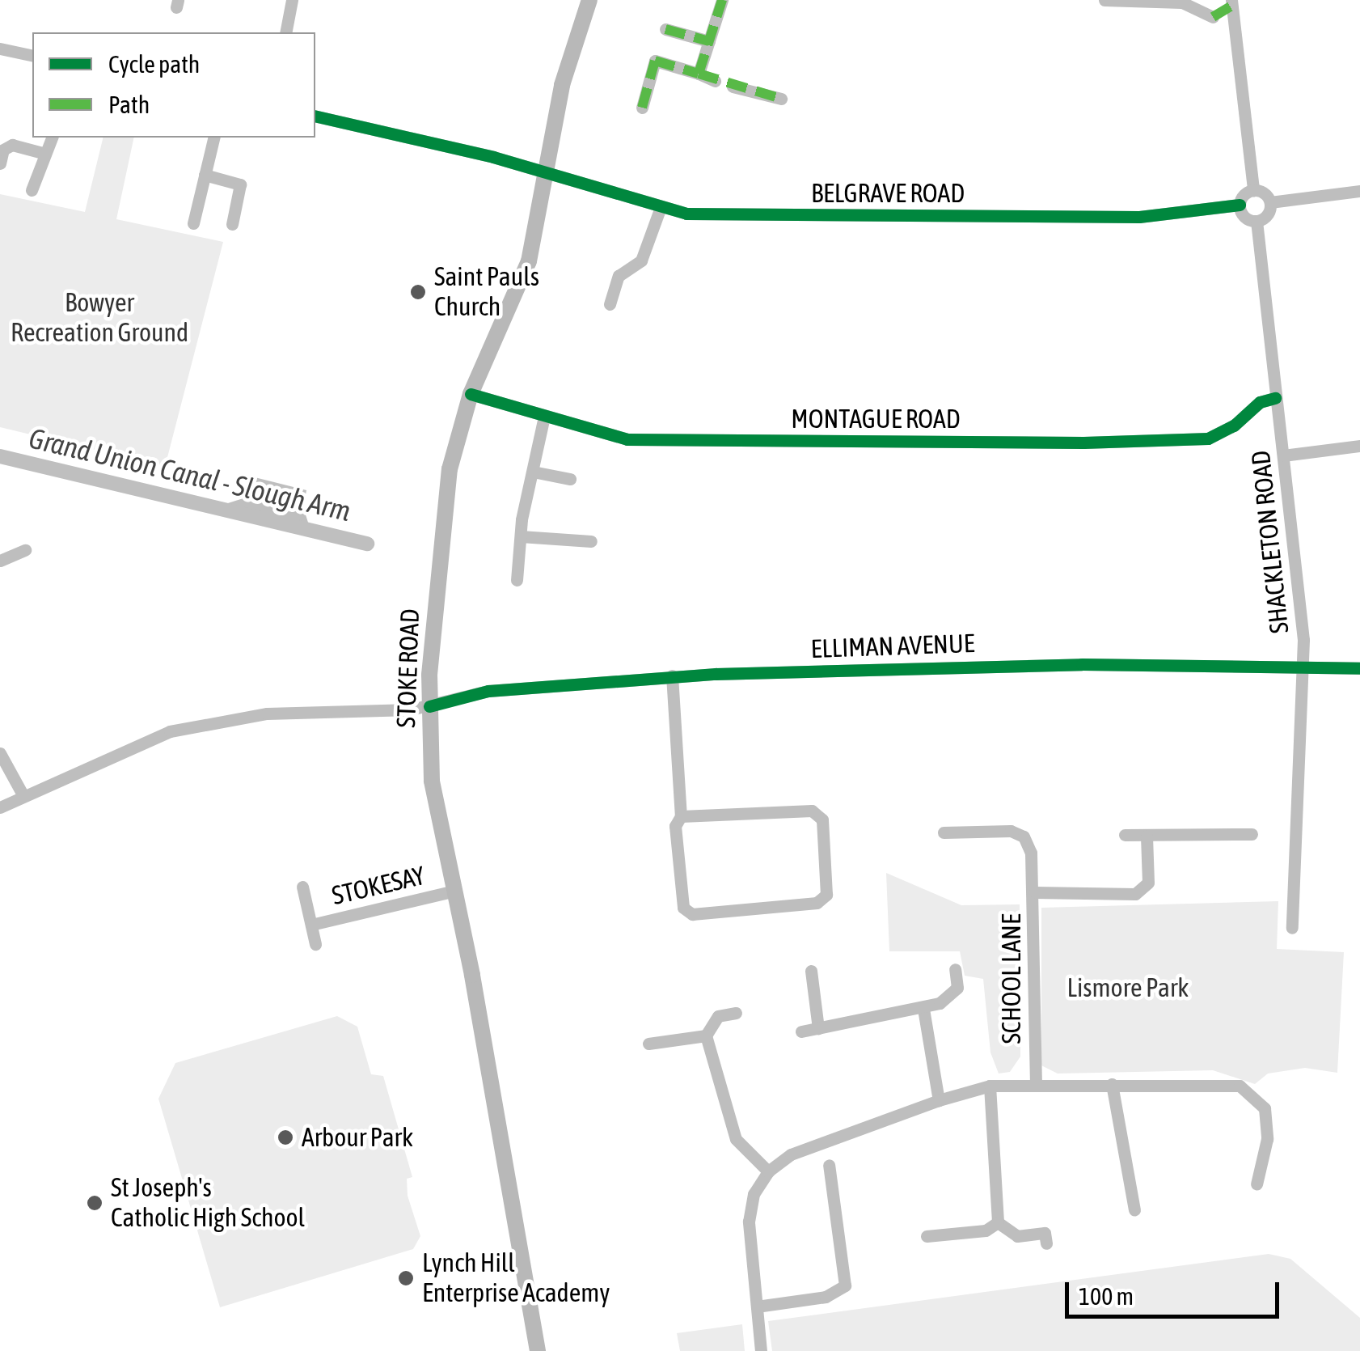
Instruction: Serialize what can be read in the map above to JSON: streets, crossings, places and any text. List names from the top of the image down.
{
  "streets": {
    "main road": ["STOKE ROAD"],
    "street": [
      "BELGRAVE ROAD",
      "MONTAGUE ROAD",
      "SHACKLETON ROAD",
      "ELLIMAN AVENUE",
      "STOKESAY",
      "SCHOOL LANE"
    ]
  },
  "crossings": [
    ["BELGRAVE ROAD", "SHACKLETON ROAD"],
    ["BELGRAVE ROAD", "STOKE ROAD"],
    ["MONTAGUE ROAD", "SHACKLETON ROAD"],
    ["MONTAGUE ROAD", "STOKE ROAD"],
    ["SHACKLETON ROAD", "ELLIMAN AVENUE"],
    ["ELLIMAN AVENUE", "STOKE ROAD"],
    ["STOKE ROAD", "STOKESAY"]
  ],
  "water": ["Grand Union Canal - Slough Arm"],
  "parks": ["Bowyer Recreation Ground", "Lismore Park"],
  "places": [
    "Saint Pauls Church",
    "Arbour Park",
    "St Joseph's Catholic High School",
    "Lynch Hill Enterprise Academy"
  ],
  "legend": ["Cycle path", "Path"],
  "scale_bar": "100 m"
}
